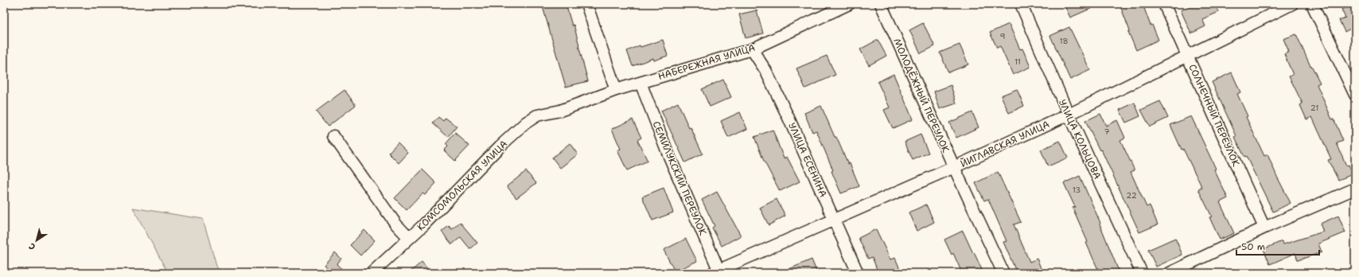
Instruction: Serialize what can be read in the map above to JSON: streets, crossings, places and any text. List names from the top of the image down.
{
  "streets": {
    "street": [
      "НАБЕРЕЖНАЯ УЛИЦА",
      "МОЛОДЁЖНЫЙ ПЕРЕУЛОК",
      "СОЛНЕЧНЫЙ ПЕРЕУЛОК",
      "УЛИЦА КОЛЬЦОВА",
      "ЙИГЛАВСКАЯ УЛИЦА",
      "УЛИЦА ЕСЕНИНА",
      "СЕМИЛУКСКИЙ ПЕРЕУЛОК",
      "КОМСОМОЛЬСКАЯ УЛИЦА"
    ]
  },
  "crossings": [
    ["НАБЕРЕЖНАЯ УЛИЦА", "УЛИЦА ЕСЕНИНА"],
    ["НАБЕРЕЖНАЯ УЛИЦА", "СЕМИЛУКСКИЙ ПЕРЕУЛОК"],
    ["НАБЕРЕЖНАЯ УЛИЦА", "КОМСОМОЛЬСКАЯ УЛИЦА"],
    ["МОЛОДЁЖНЫЙ ПЕРЕУЛОК", "ЙИГЛАВСКАЯ УЛИЦА"],
    ["СОЛНЕЧНЫЙ ПЕРЕУЛОК", "ЙИГЛАВСКАЯ УЛИЦА"],
    ["УЛИЦА КОЛЬЦОВА", "ЙИГЛАВСКАЯ УЛИЦА"],
    ["ЙИГЛАВСКАЯ УЛИЦА", "УЛИЦА ЕСЕНИНА"],
    ["ЙИГЛАВСКАЯ УЛИЦА", "СЕМИЛУКСКИЙ ПЕРЕУЛОК"]
  ],
  "house_numbers": [
    "9",
    "18",
    "11",
    "21",
    "7",
    "13",
    "22"
  ],
  "scale_bar": "50 m",
  "north": "bottom left"
}
